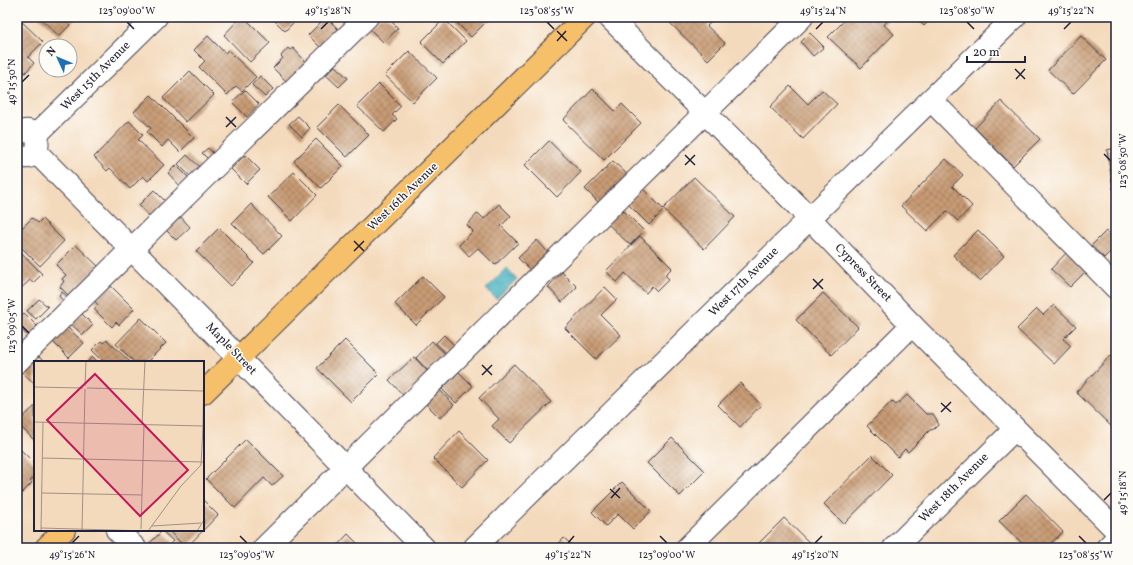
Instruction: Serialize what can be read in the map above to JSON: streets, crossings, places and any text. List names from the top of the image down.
{
  "streets": {
    "main road": ["West 16th Avenue"],
    "street": [
      "West 15th Avenue",
      "Cypress Street",
      "West 17th Avenue",
      "Maple Street",
      "West 18th Avenue"
    ]
  },
  "crossings": [
    ["West 15th Avenue", "Maple Street"],
    ["West 16th Avenue", "Maple Street"],
    ["Cypress Street", "West 17th Avenue"],
    ["Cypress Street", "West 18th Avenue"]
  ],
  "scale_bar": "20 m",
  "north": "top left",
  "coordinates": [
    "123°09'00\"W",
    "49°15'28\"N",
    "123°08'55\"W",
    "49°15'24\"N",
    "123°08'50\"W",
    "49°15'22\"N",
    "49°15'30\"N",
    "123°09'05\"W",
    "49°15'18\"N",
    "49°15'26\"N",
    "49°15'20\"N"
  ]
}
